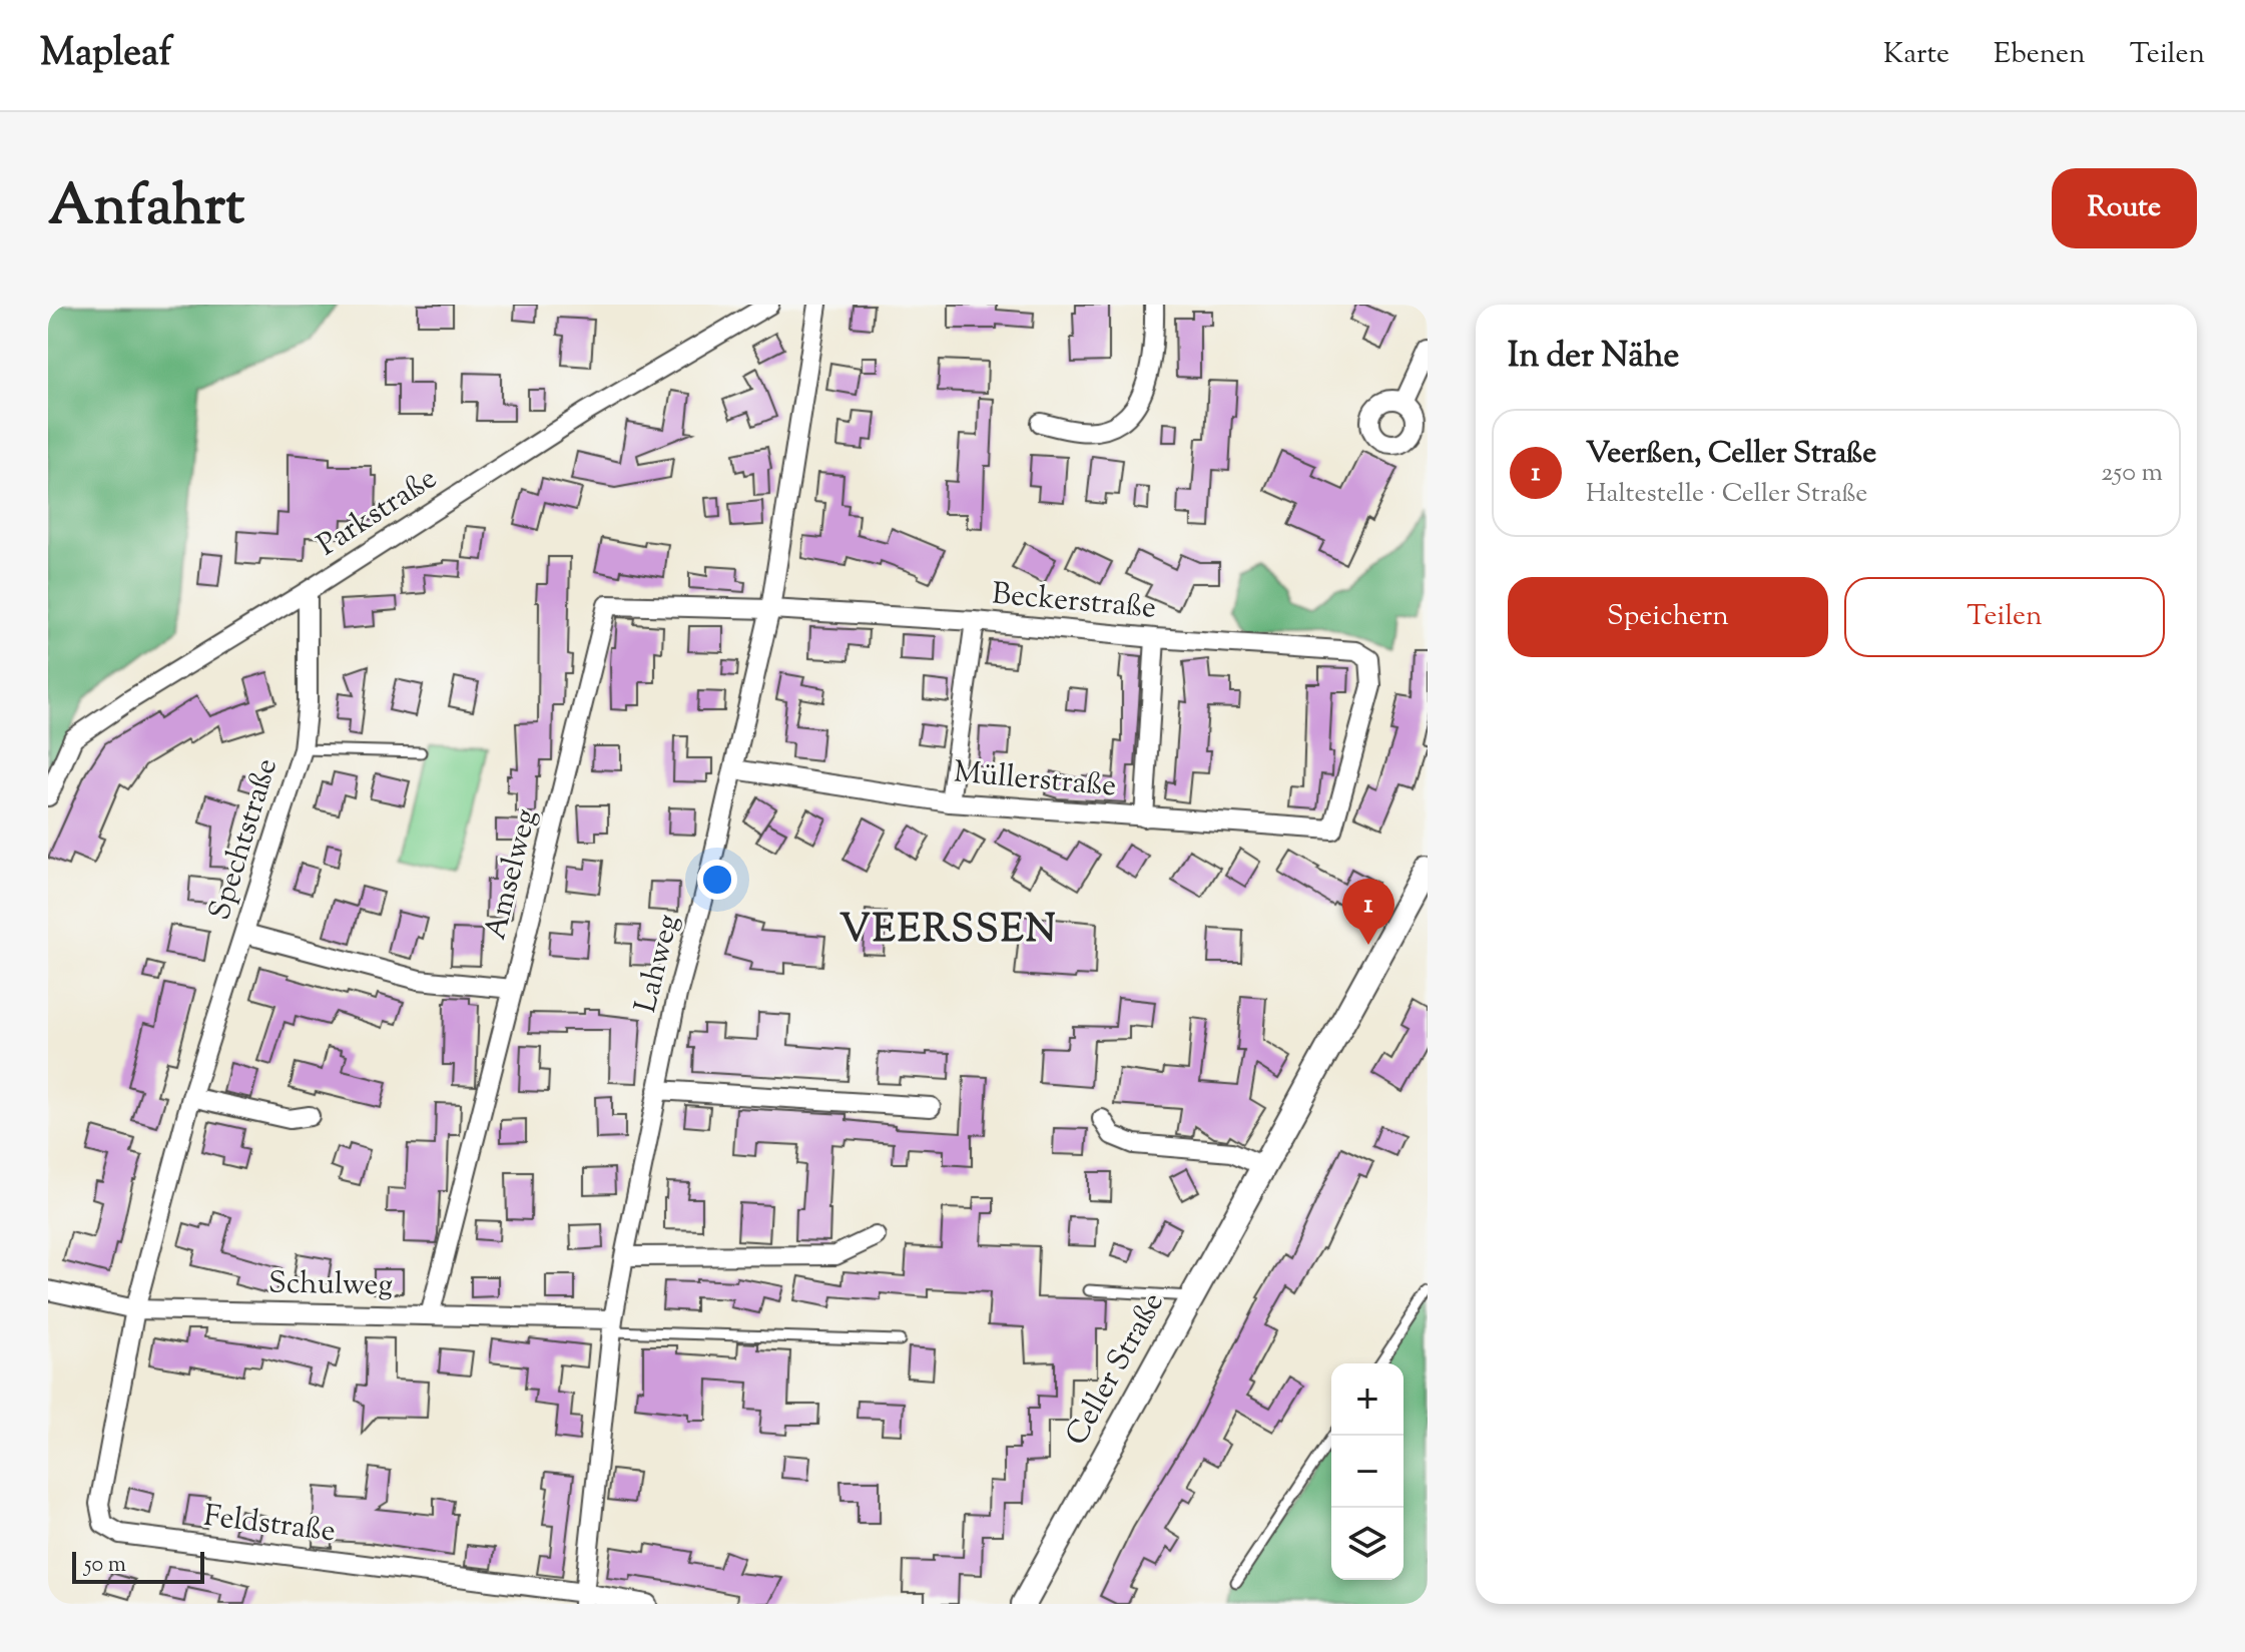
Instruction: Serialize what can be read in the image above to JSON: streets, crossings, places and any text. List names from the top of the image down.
{
  "streets": {
    "street": [
      "Parkstraße",
      "Beckerstraße",
      "Müllerstraße",
      "Spechtstraße",
      "Amselweg",
      "Lahweg",
      "Schulweg",
      "Celler Straße",
      "Feldstraße"
    ]
  },
  "crossings": [
    ["Parkstraße", "Spechtstraße"],
    ["Beckerstraße", "Müllerstraße"],
    ["Beckerstraße", "Amselweg"],
    ["Beckerstraße", "Lahweg"],
    ["Müllerstraße", "Lahweg"],
    ["Spechtstraße", "Schulweg"],
    ["Spechtstraße", "Feldstraße"],
    ["Amselweg", "Lahweg"],
    ["Amselweg", "Schulweg"],
    ["Lahweg", "Schulweg"],
    ["Lahweg", "Feldstraße"],
    ["Schulweg", "Feldstraße"]
  ],
  "districts": ["VEERSSEN"],
  "scale_bar": "50 m",
  "page": {
    "header": "Mapleaf",
    "nav": ["Karte", "Ebenen", "Teilen"],
    "title": "Anfahrt",
    "buttons": [
      "Route",
      ["Speichern", "Teilen"]
    ],
    "heading": "In der Nähe",
    "list": [
      {
        "mark": "1",
        "name": "Veerßen, Celler Straße",
        "note": "Haltestelle · Celler Straße",
        "value": "250 m"
      }
    ],
    "pins": "1",
    "map_buttons": ["+", "−"],
    "scale": "50 m"
  }
}
